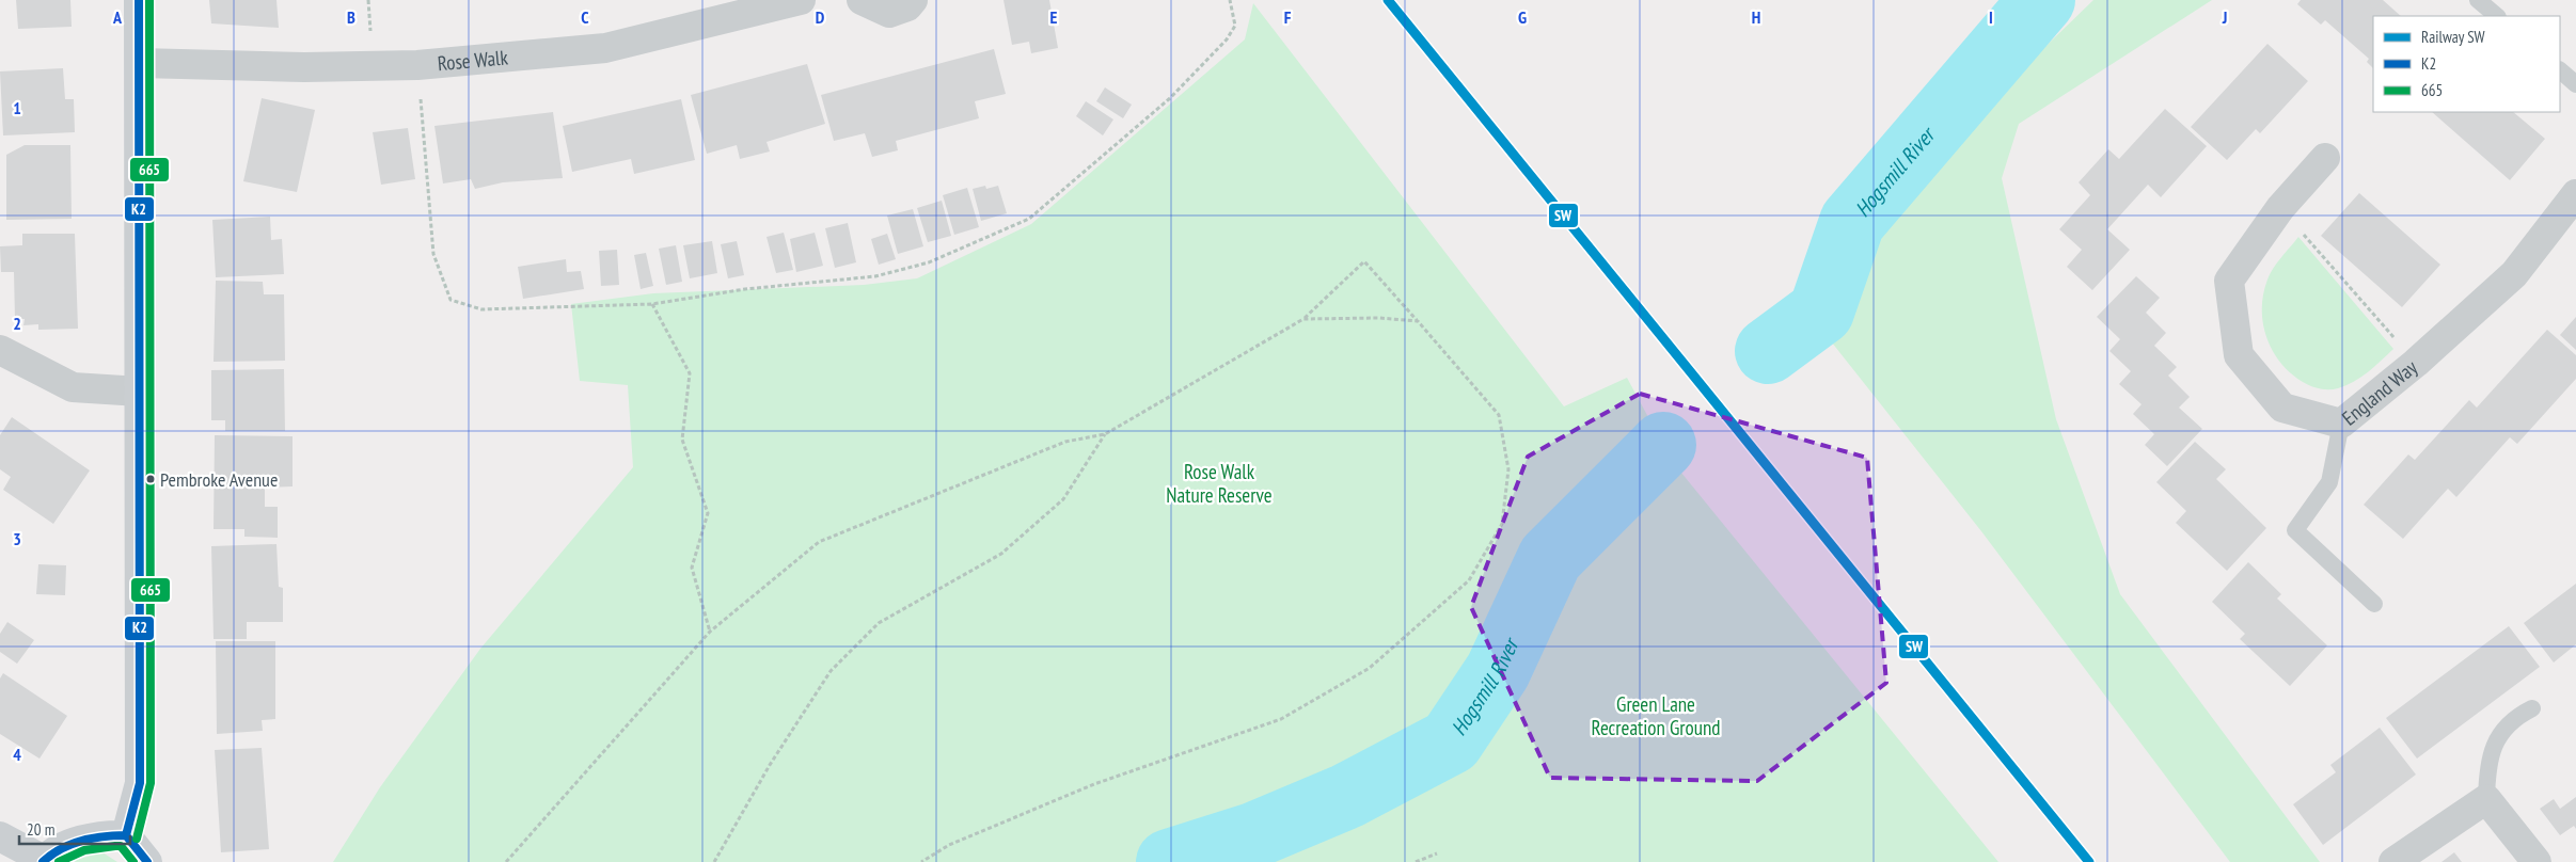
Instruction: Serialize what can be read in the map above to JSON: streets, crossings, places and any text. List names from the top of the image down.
{
  "streets": {
    "street": ["Rose Walk", "England Way"]
  },
  "water": ["Hogsmill River"],
  "parks": ["Rose Walk Nature Reserve", "Green Lane Recreation Ground"],
  "places": ["Pembroke Avenue"],
  "lines": ["rail line SW", "transit line K2", "transit line 665"],
  "legend": ["Railway SW", "K2", "665"],
  "scale_bar": "20 m",
  "grid": {
    "columns": [
      "A",
      "B",
      "C",
      "D",
      "E",
      "F",
      "G",
      "H",
      "I",
      "J"
    ],
    "rows": [
      "1",
      "2",
      "3",
      "4"
    ]
  }
}
